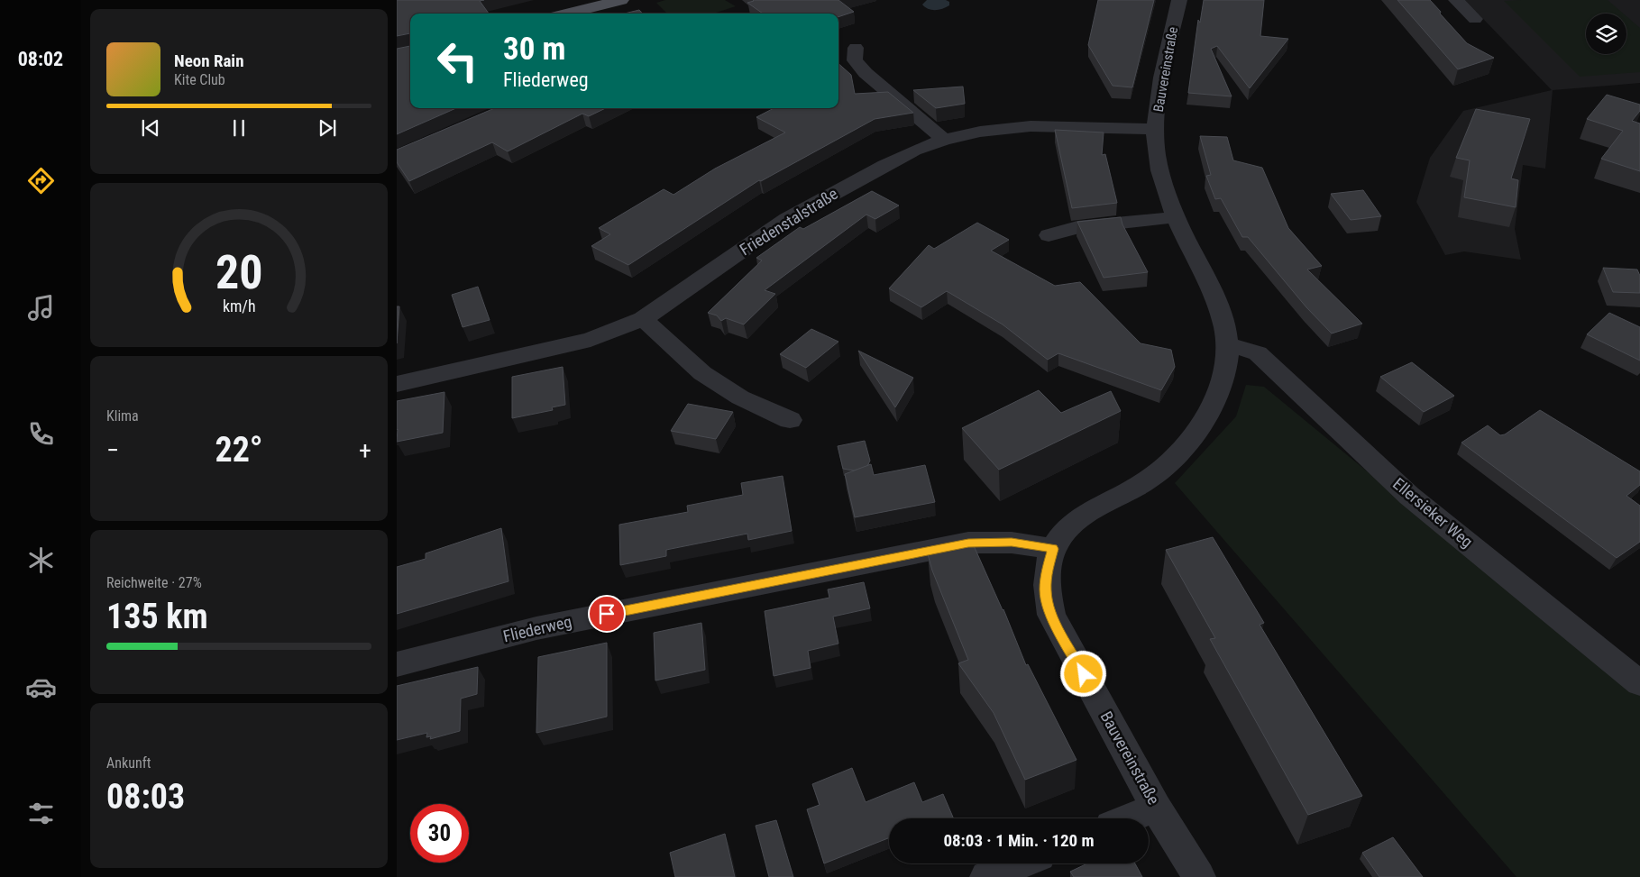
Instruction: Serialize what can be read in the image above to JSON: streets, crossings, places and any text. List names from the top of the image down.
{
  "streets": {
    "street": [
      "Bauvereinstraße",
      "Friedenstalstraße",
      "Ellersieker Weg",
      "Fliederweg"
    ]
  },
  "crossings": [
    ["Bauvereinstraße", "Friedenstalstraße"],
    ["Bauvereinstraße", "Ellersieker Weg"],
    ["Bauvereinstraße", "Fliederweg"]
  ],
  "page": {
    "tabs": "08:02",
    "turn": ["30 m", "Fliederweg"],
    "song": ["Neon Rain", "Kite Club"],
    "tile": [
      "Klima",
      ["Reichweite · 27%", "135 km"],
      ["Ankunft", "08:03"]
    ],
    "heat": ["−", "22°", "+"],
    "limit": "30",
    "trip": "08:03 · 1 Min. · 120 m",
    "gauge": ["20", "km/h"]
  }
}
